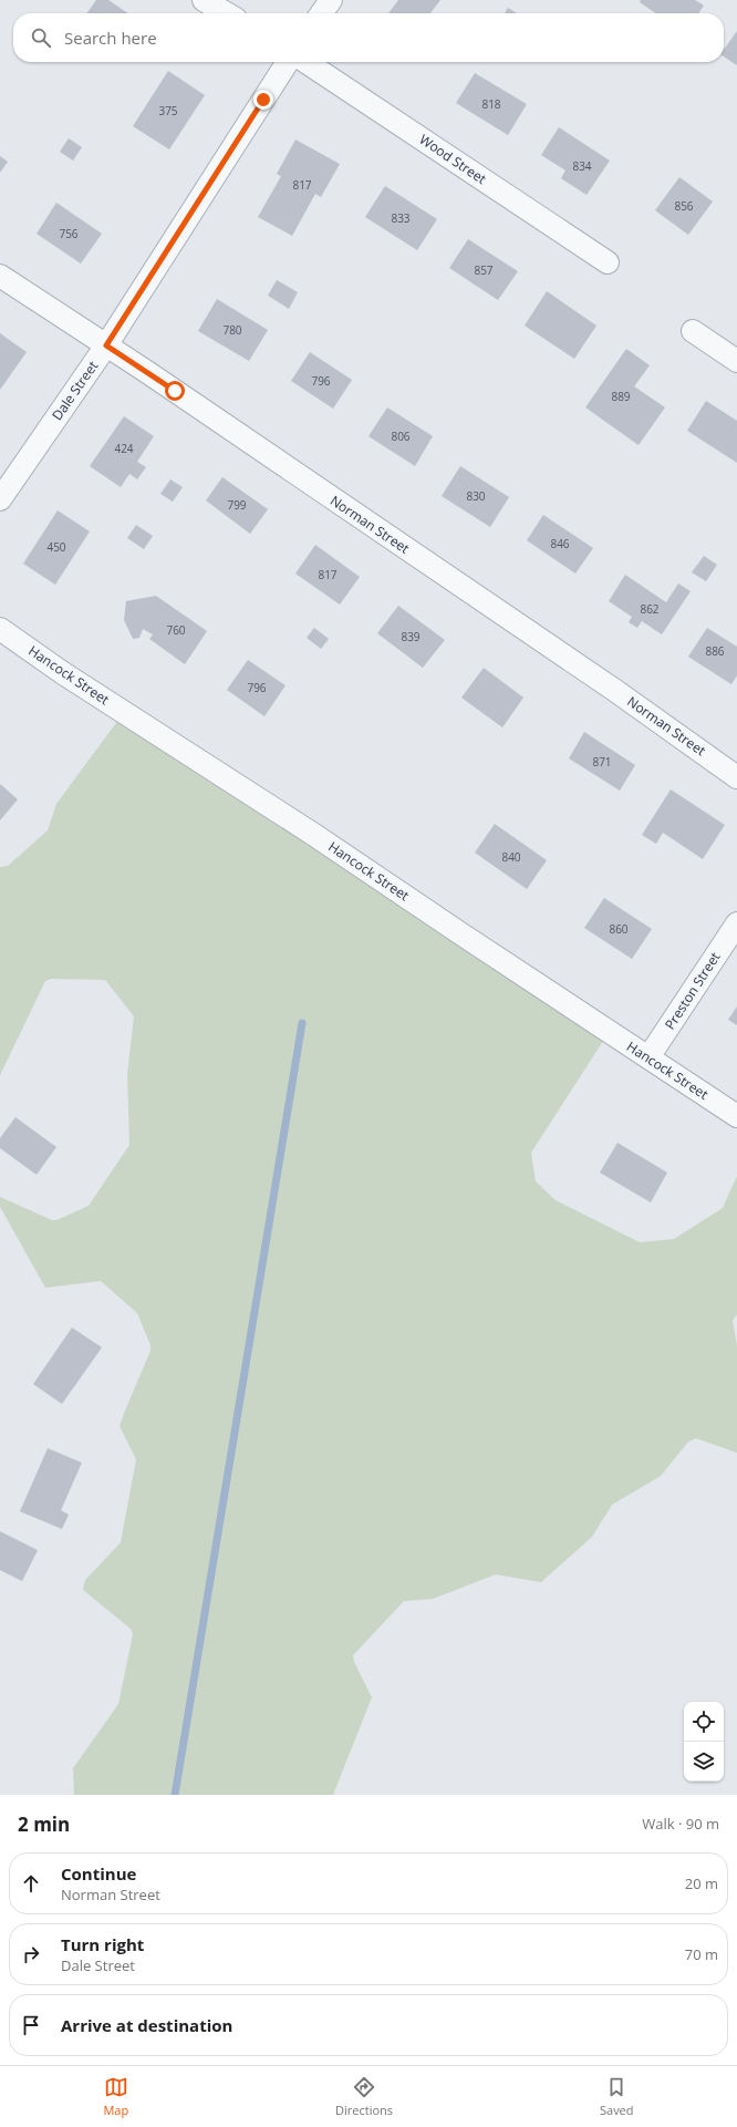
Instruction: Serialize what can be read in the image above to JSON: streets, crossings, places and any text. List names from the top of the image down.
{
  "streets": {
    "street": [
      "Wood Street",
      "Dale Street",
      "Norman Street",
      "Hancock Street",
      "Preston Street"
    ]
  },
  "crossings": [
    ["Dale Street", "Norman Street"],
    ["Hancock Street", "Preston Street"]
  ],
  "house_numbers": [
    "818",
    "375",
    "834",
    "817",
    "856",
    "833",
    "756",
    "857",
    "780",
    "796",
    "889",
    "806",
    "424",
    "830",
    "799",
    "846",
    "450",
    "817",
    "862",
    "760",
    "839",
    "886",
    "796",
    "871",
    "840",
    "860"
  ],
  "page": {
    "search": "Search here",
    "heading": ["2 min", "Walk · 90 m"],
    "list": [
      ["Continue", "Norman Street", "20 m"],
      ["Turn right", "Dale Street", "70 m"],
      "Arrive at destination"
    ],
    "nav": ["Map", "Directions", "Saved"]
  }
}
